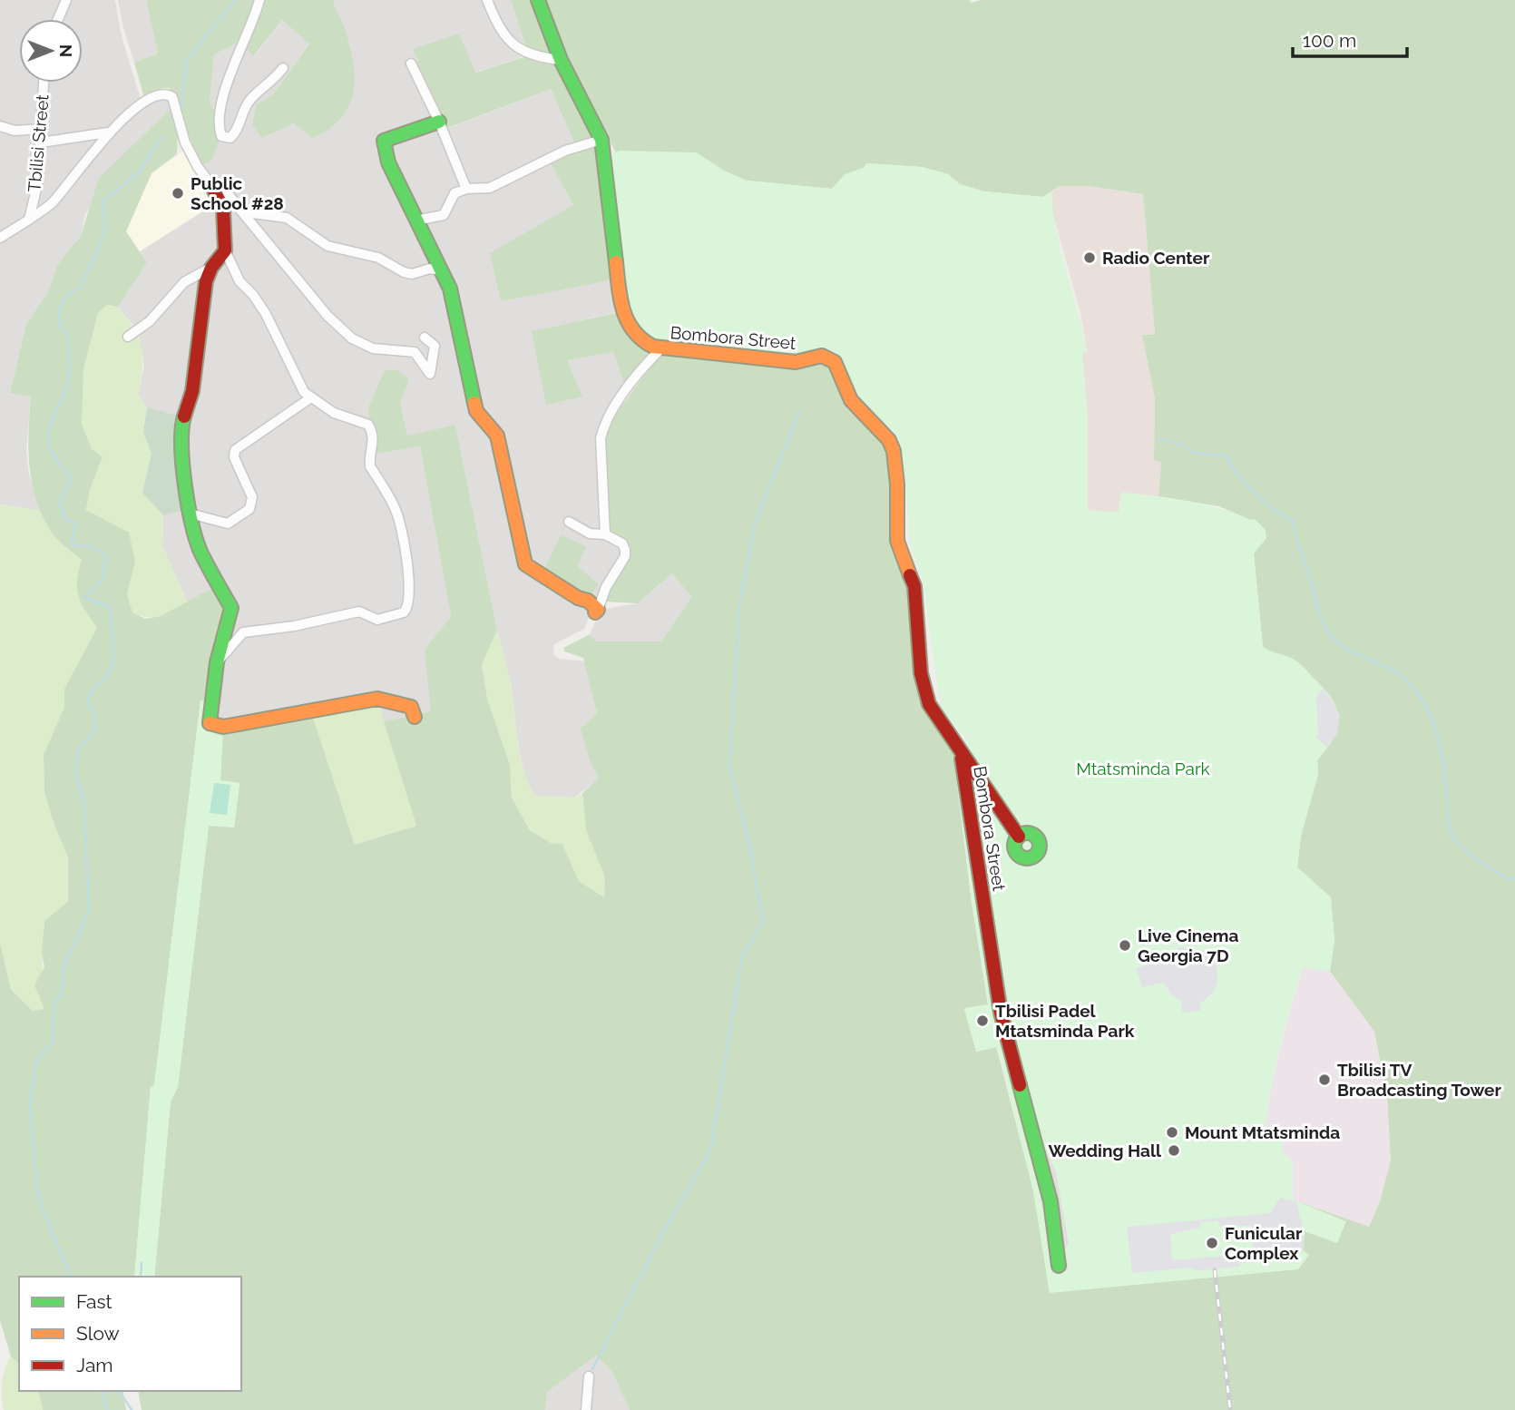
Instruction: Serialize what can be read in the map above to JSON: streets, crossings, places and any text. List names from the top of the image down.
{
  "streets": {
    "street": ["Tbilisi Street", "Bombora Street"]
  },
  "parks": ["Mtatsminda Park"],
  "places": [
    "Public School #28",
    "Radio Center",
    "Live Cinema Georgia 7D",
    "Tbilisi Padel Mtatsminda Park",
    "Tbilisi TV Broadcasting Tower",
    "Mount Mtatsminda",
    "Wedding Hall",
    "Funicular Complex"
  ],
  "legend": ["Fast", "Slow", "Jam"],
  "scale_bar": "100 m",
  "north": "right"
}
